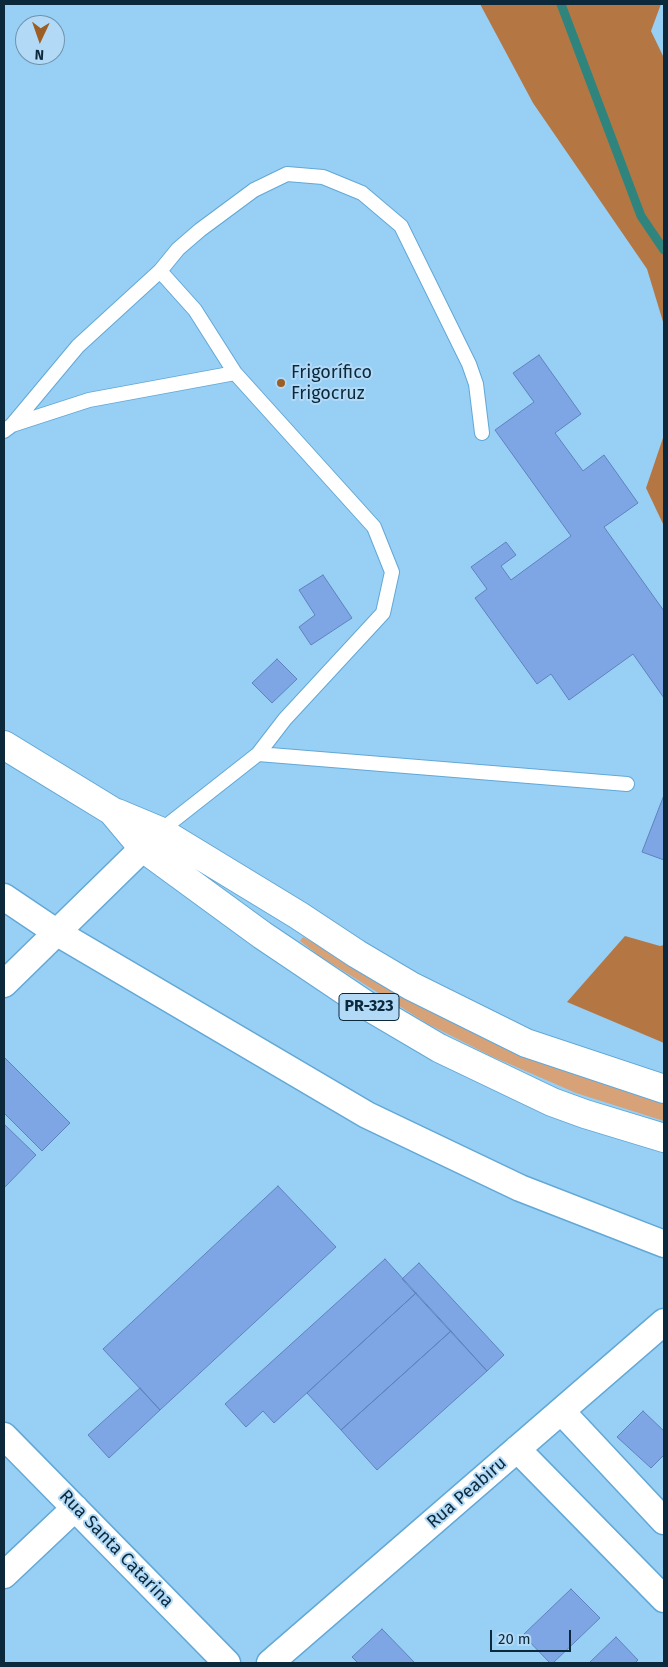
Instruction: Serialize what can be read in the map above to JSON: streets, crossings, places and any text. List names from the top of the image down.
{
  "streets": {
    "highway": ["PR-323"],
    "street": ["Rua Peabiru", "Rua Santa Catarina"]
  },
  "places": ["Frigorífico Frigocruz"],
  "scale_bar": "20 m",
  "north": "bottom"
}
